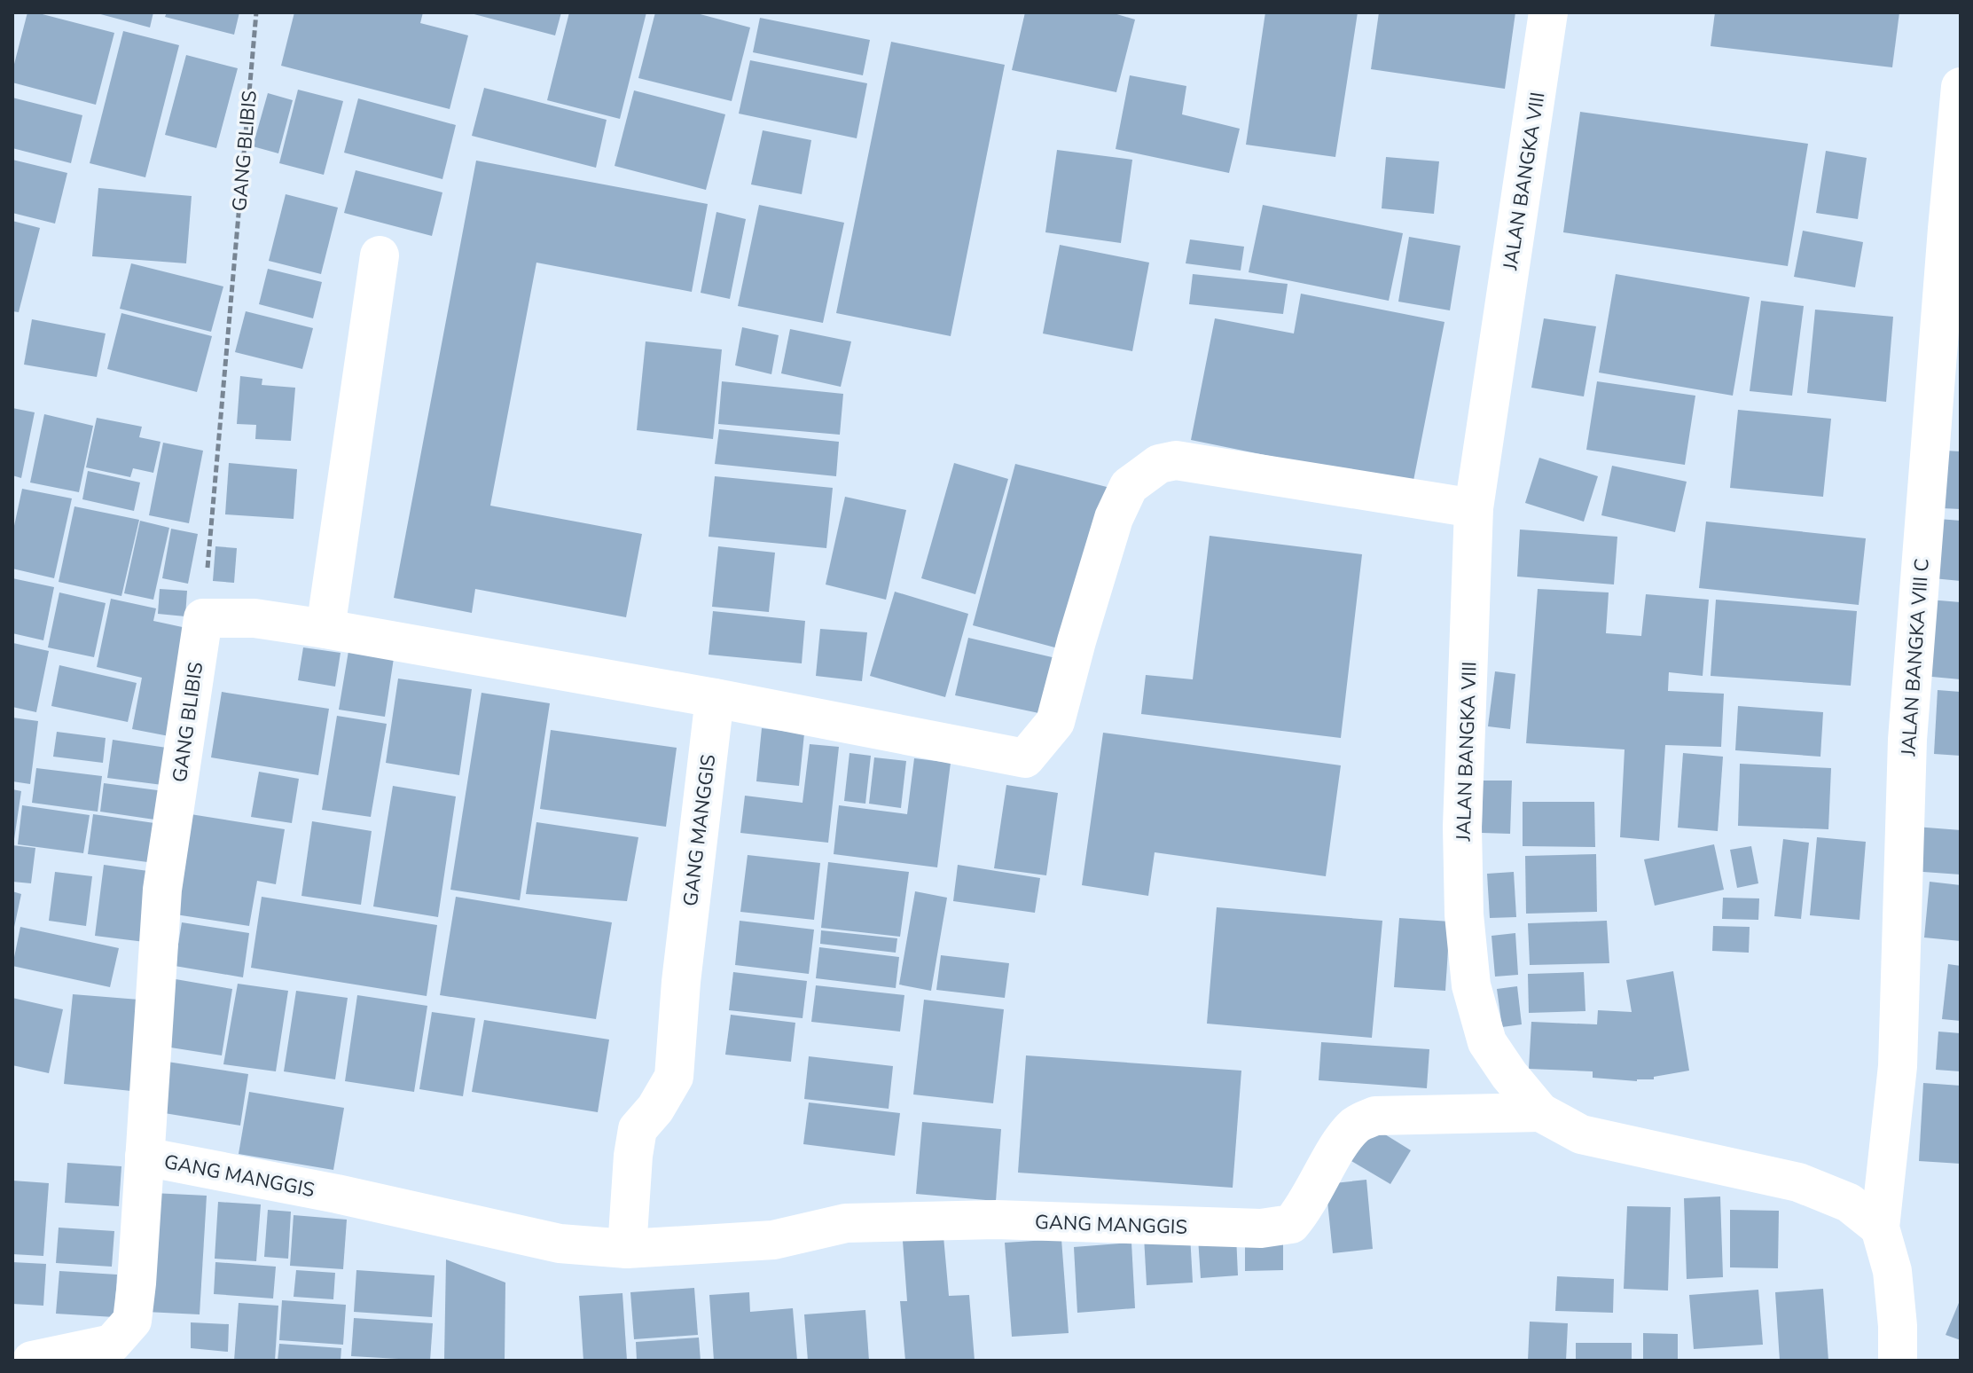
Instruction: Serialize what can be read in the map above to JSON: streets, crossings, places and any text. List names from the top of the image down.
{
  "streets": {
    "street": [
      "GANG BLIBIS",
      "JALAN BANGKA VIII",
      "JALAN BANGKA VIII C",
      "GANG MANGGIS"
    ]
  },
  "crossings": [
    ["GANG BLIBIS", "GANG MANGGIS"],
    ["JALAN BANGKA VIII", "JALAN BANGKA VIII C"],
    ["JALAN BANGKA VIII", "GANG MANGGIS"]
  ]
}
